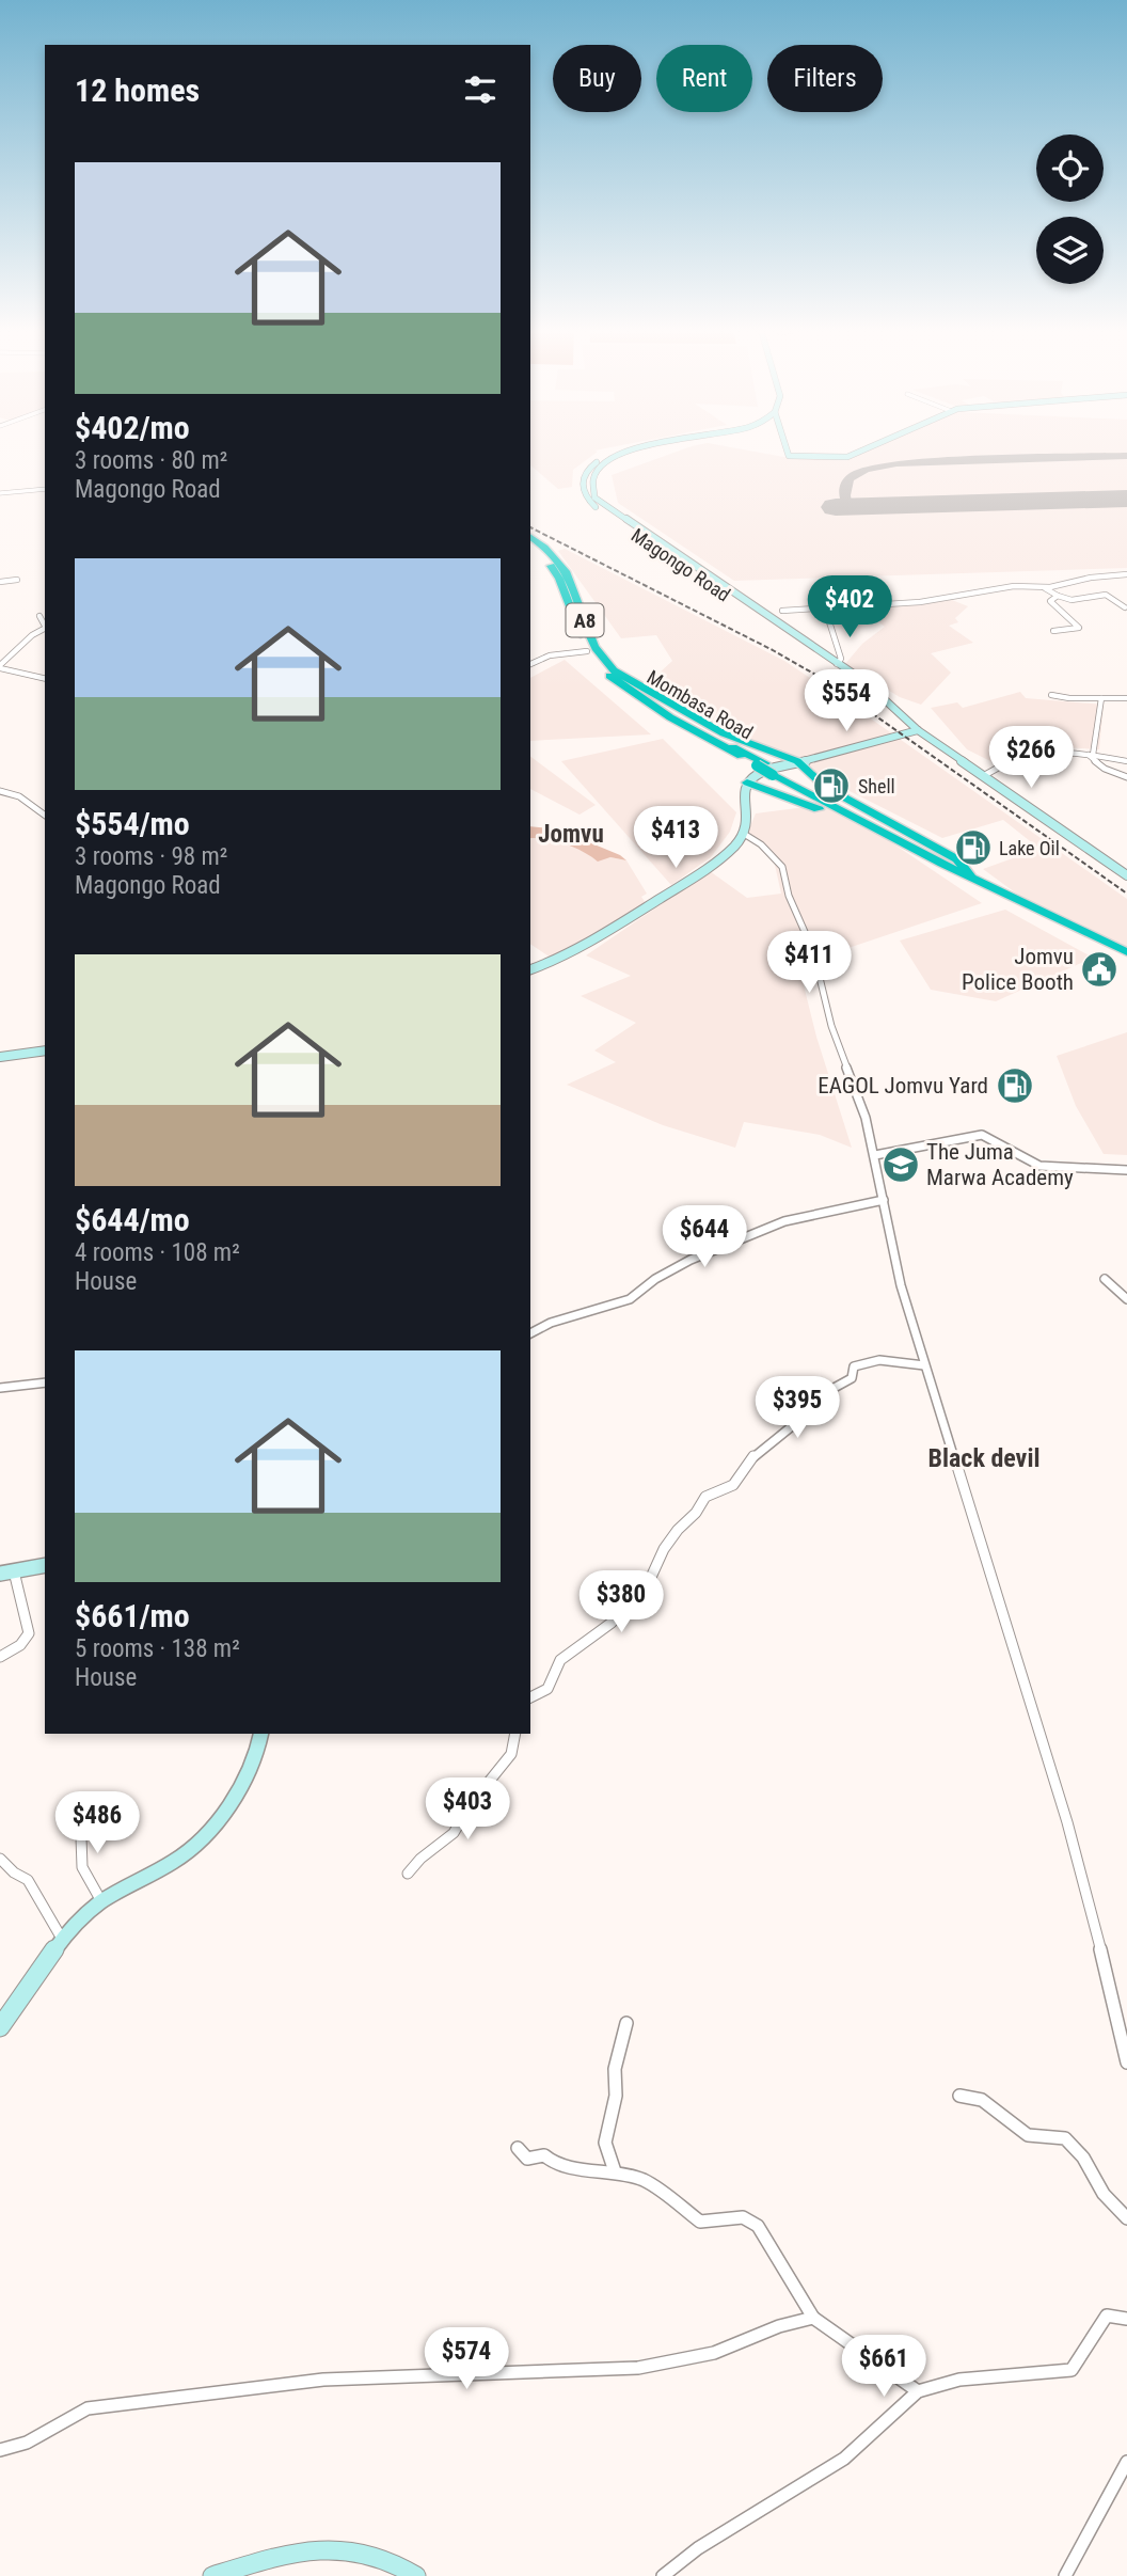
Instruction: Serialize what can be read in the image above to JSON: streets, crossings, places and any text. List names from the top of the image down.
{
  "streets": {
    "highway": ["A8", "Mombasa Road"],
    "main road": ["Magongo Road"]
  },
  "districts": ["Jomvu", "Black devil"],
  "places": {
    "fuel station": ["Shell", "Lake Oil", "EAGOL Jomvu Yard"],
    "public building": ["Jomvu Police Booth"],
    "school or university": ["The Juma Marwa Academy"]
  },
  "page": {
    "chip": ["Buy", "Rent", "Filters"],
    "heading": "12 homes",
    "list": [
      {
        "name": "$402/mo",
        "note": "3 rooms · 80 m² · Magongo Road"
      },
      {
        "name": "$554/mo",
        "note": "3 rooms · 98 m² · Magongo Road"
      },
      {
        "name": "$644/mo",
        "note": "4 rooms · 108 m² · House"
      },
      {
        "name": "$661/mo",
        "note": "5 rooms · 138 m² · House"
      }
    ],
    "price": [
      "$402",
      "$554",
      "$266",
      "$413",
      "$411",
      "$644",
      "$395",
      "$380",
      "$403",
      "$486",
      "$574",
      "$661"
    ]
  }
}
